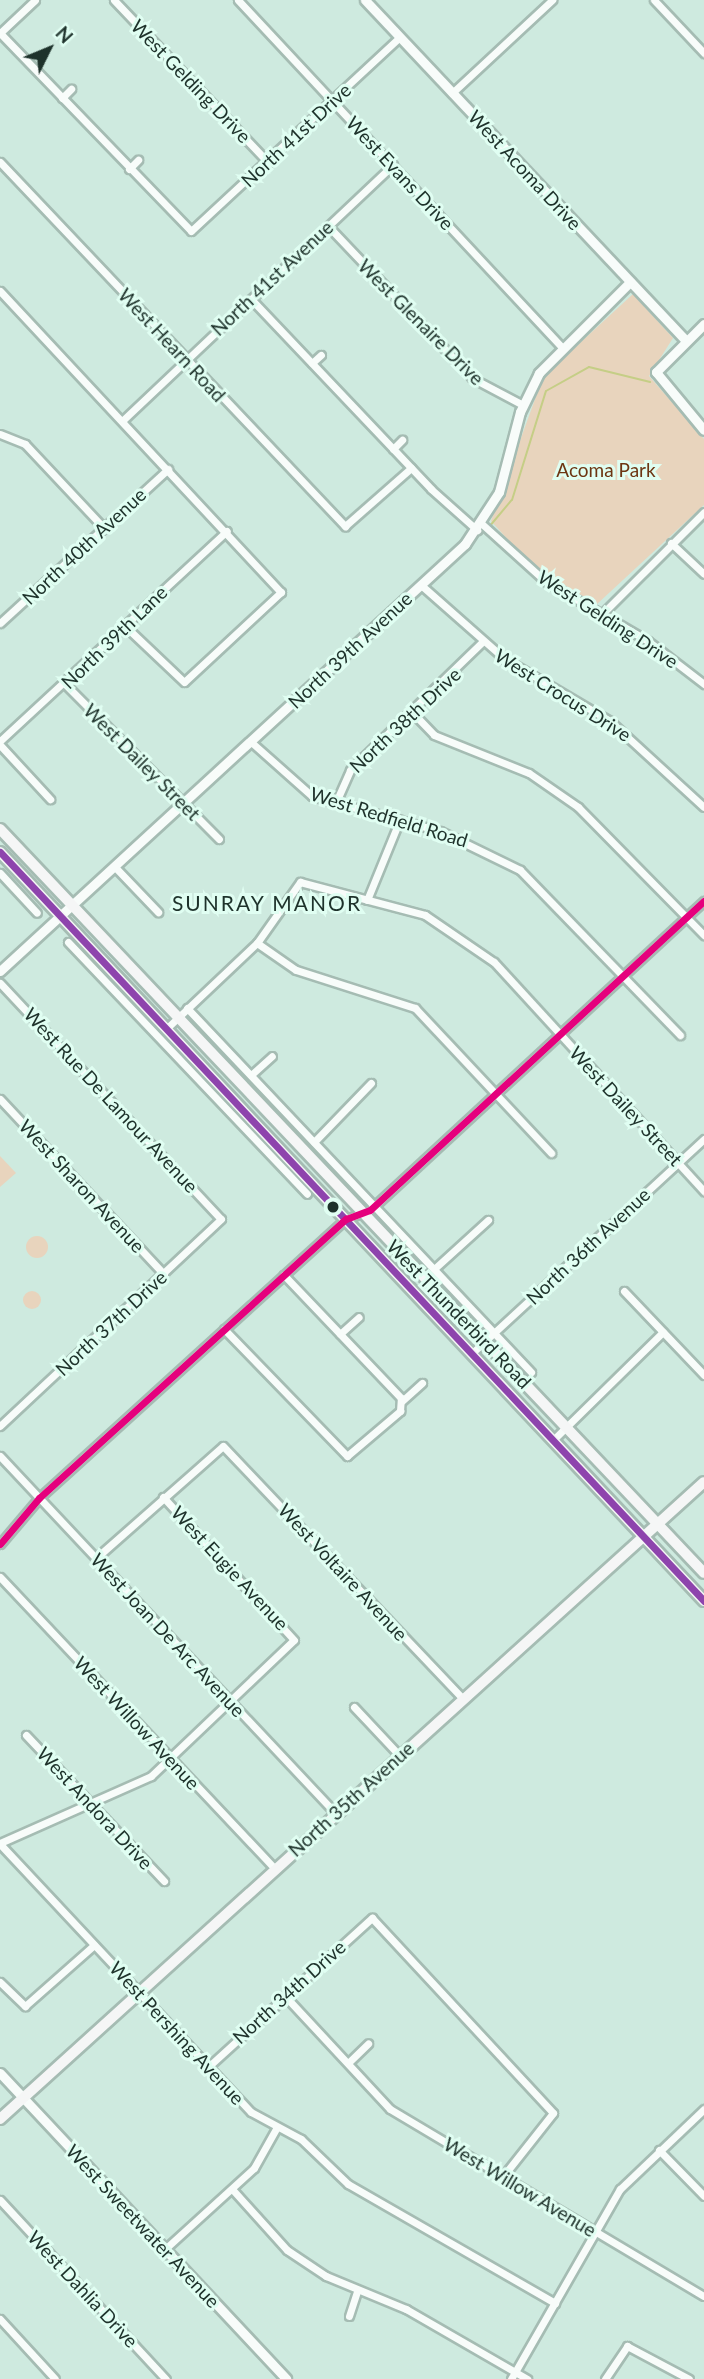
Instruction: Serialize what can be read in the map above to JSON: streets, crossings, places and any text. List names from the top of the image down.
{
  "streets": {
    "main road": ["West Thunderbird Road", "North 35th Avenue"],
    "street": [
      "West Gelding Drive",
      "North 41st Drive",
      "West Acoma Drive",
      "West Evans Drive",
      "North 41st Avenue",
      "West Glenaire Drive",
      "West Hearn Road",
      "North 40th Avenue",
      "North 39th Lane",
      "North 39th Avenue",
      "West Crocus Drive",
      "North 38th Drive",
      "West Dailey Street",
      "West Redfield Road",
      "West Rue De Lamour Avenue",
      "West Sharon Avenue",
      "North 36th Avenue",
      "North 37th Drive",
      "West Eugie Avenue",
      "West Voltaire Avenue",
      "West Joan De Arc Avenue",
      "West Willow Avenue",
      "West Andora Drive",
      "North 34th Drive",
      "West Pershing Avenue",
      "West Sweetwater Avenue",
      "West Dahlia Drive"
    ]
  },
  "crossings": [
    ["West Gelding Drive", "North 41st Drive"],
    ["West Gelding Drive", "North 41st Avenue"],
    ["West Gelding Drive", "West Hearn Road"],
    ["West Gelding Drive", "North 39th Avenue"],
    ["North 41st Drive", "West Acoma Drive"],
    ["North 41st Drive", "West Evans Drive"],
    ["West Acoma Drive", "North 39th Avenue"],
    ["West Evans Drive", "North 41st Avenue"],
    ["West Evans Drive", "North 39th Avenue"],
    ["North 41st Avenue", "West Glenaire Drive"],
    ["North 41st Avenue", "West Hearn Road"],
    ["West Glenaire Drive", "North 39th Avenue"],
    ["North 39th Lane", "West Dailey Street"],
    ["North 39th Avenue", "West Crocus Drive"],
    ["North 39th Avenue", "West Dailey Street"],
    ["North 39th Avenue", "West Redfield Road"],
    ["North 39th Avenue", "West Thunderbird Road"],
    ["West Crocus Drive", "North 38th Drive"],
    ["North 38th Drive", "West Redfield Road"],
    ["West Dailey Street", "North 36th Avenue"],
    ["West Rue De Lamour Avenue", "North 37th Drive"],
    ["West Sharon Avenue", "North 37th Drive"],
    ["North 36th Avenue", "West Thunderbird Road"],
    ["West Thunderbird Road", "North 35th Avenue"],
    ["West Eugie Avenue", "West Voltaire Avenue"],
    ["West Eugie Avenue", "West Joan De Arc Avenue"],
    ["West Voltaire Avenue", "North 35th Avenue"],
    ["West Joan De Arc Avenue", "North 35th Avenue"],
    ["West Willow Avenue", "North 35th Avenue"],
    ["West Willow Avenue", "North 34th Drive"],
    ["North 35th Avenue", "West Pershing Avenue"],
    ["North 35th Avenue", "West Sweetwater Avenue"],
    ["North 34th Drive", "West Pershing Avenue"]
  ],
  "districts": ["SUNRAY MANOR"],
  "parks": ["Acoma Park"],
  "north": "top right"
}
